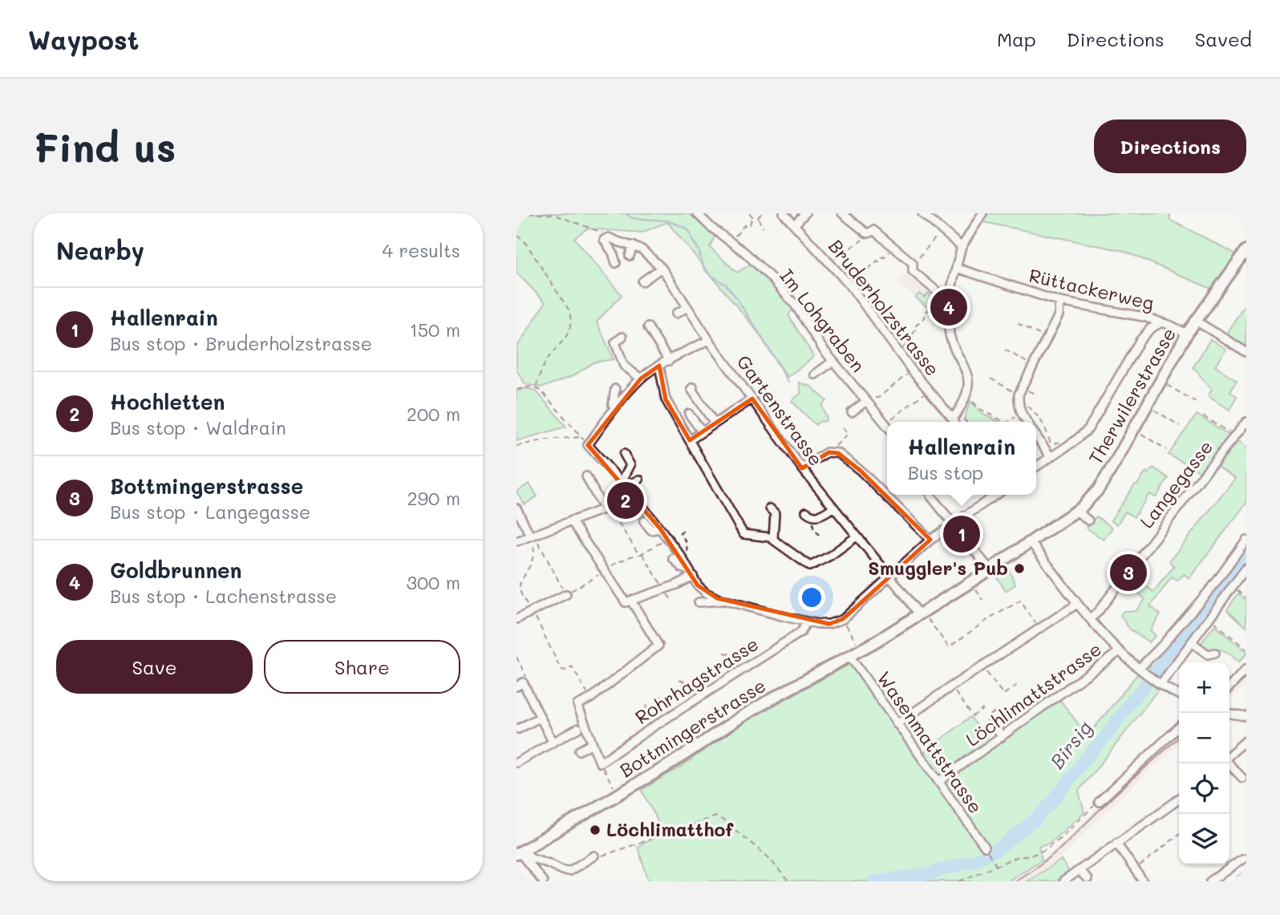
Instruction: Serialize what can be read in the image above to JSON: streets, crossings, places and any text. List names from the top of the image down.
{
  "streets": {
    "main road": ["Therwilerstrasse", "Bottmingerstrasse"],
    "street": [
      "Rüttackerweg",
      "Bruderholzstrasse",
      "Im Lohgraben",
      "Gartenstrasse",
      "Langegasse",
      "Rohrhagstrasse",
      "Löchlimattstrasse",
      "Wasenmattstrasse"
    ]
  },
  "crossings": [
    ["Rüttackerweg", "Therwilerstrasse"],
    ["Therwilerstrasse", "Bottmingerstrasse"],
    ["Gartenstrasse", "Bottmingerstrasse"],
    ["Löchlimattstrasse", "Wasenmattstrasse"],
    ["Bottmingerstrasse", "Wasenmattstrasse"]
  ],
  "water": ["Birsig"],
  "places": ["Smuggler's Pub", "Löchlimatthof"],
  "page": {
    "header": "Waypost",
    "nav": ["Map", "Directions", "Saved"],
    "buttons": [
      "Directions",
      ["Save", "Share"]
    ],
    "title": "Find us",
    "heading": ["Nearby", "4 results"],
    "pins": [
      "4",
      "2",
      "1",
      "3"
    ],
    "list": [
      {
        "mark": "1",
        "name": "Hallenrain",
        "note": "Bus stop · Bruderholzstrasse",
        "value": "150 m"
      },
      {
        "mark": "2",
        "name": "Hochletten",
        "note": "Bus stop · Waldrain",
        "value": "200 m"
      },
      {
        "mark": "3",
        "name": "Bottmingerstrasse",
        "note": "Bus stop · Langegasse",
        "value": "290 m"
      },
      {
        "mark": "4",
        "name": "Goldbrunnen",
        "note": "Bus stop · Lachenstrasse",
        "value": "300 m"
      }
    ],
    "popup": ["Hallenrain", "Bus stop"],
    "map_buttons": ["+", "−"]
  }
}
